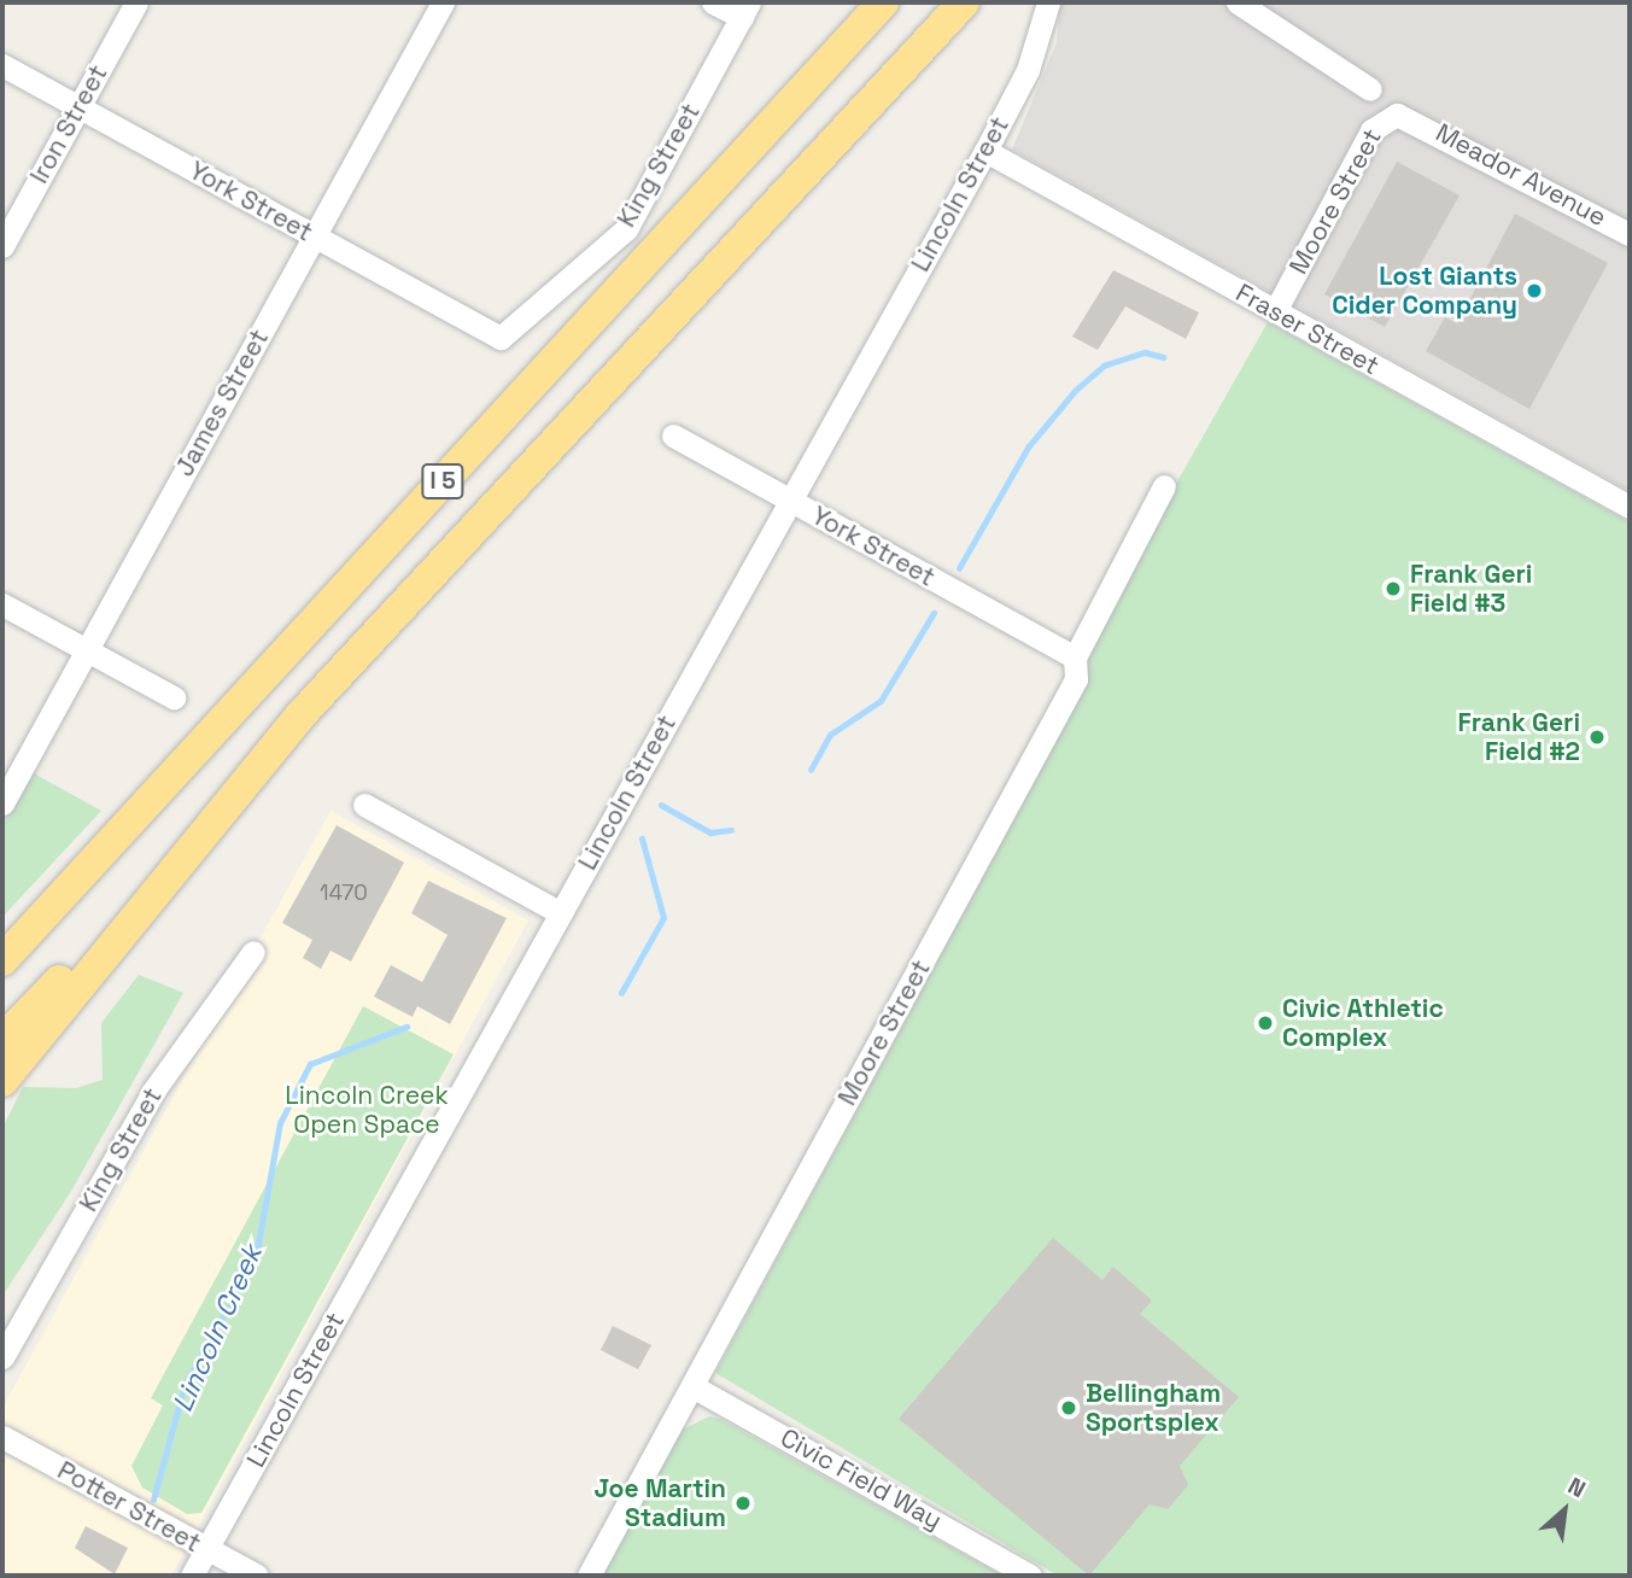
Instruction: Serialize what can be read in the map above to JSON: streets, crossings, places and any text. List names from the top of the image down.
{
  "streets": {
    "highway": ["I 5"],
    "street": [
      "Iron Street",
      "King Street",
      "Meador Avenue",
      "Lincoln Street",
      "York Street",
      "Moore Street",
      "Fraser Street",
      "James Street",
      "Civic Field Way",
      "Potter Street"
    ]
  },
  "crossings": [
    ["Iron Street", "York Street"],
    ["King Street", "York Street"],
    ["Meador Avenue", "Moore Street"],
    ["Lincoln Street", "York Street"],
    ["Lincoln Street", "Fraser Street"],
    ["Lincoln Street", "Potter Street"],
    ["York Street", "Moore Street"],
    ["York Street", "James Street"],
    ["Moore Street", "Fraser Street"],
    ["Moore Street", "Civic Field Way"]
  ],
  "water": ["Lincoln Creek"],
  "parks": ["Lincoln Creek Open Space"],
  "places": [
    "Lost Giants Cider Company",
    "Frank Geri Field #3",
    "Frank Geri Field #2",
    "Civic Athletic Complex",
    "Bellingham Sportsplex",
    "Joe Martin Stadium"
  ],
  "house_numbers": ["1470"],
  "north": "top right"
}
